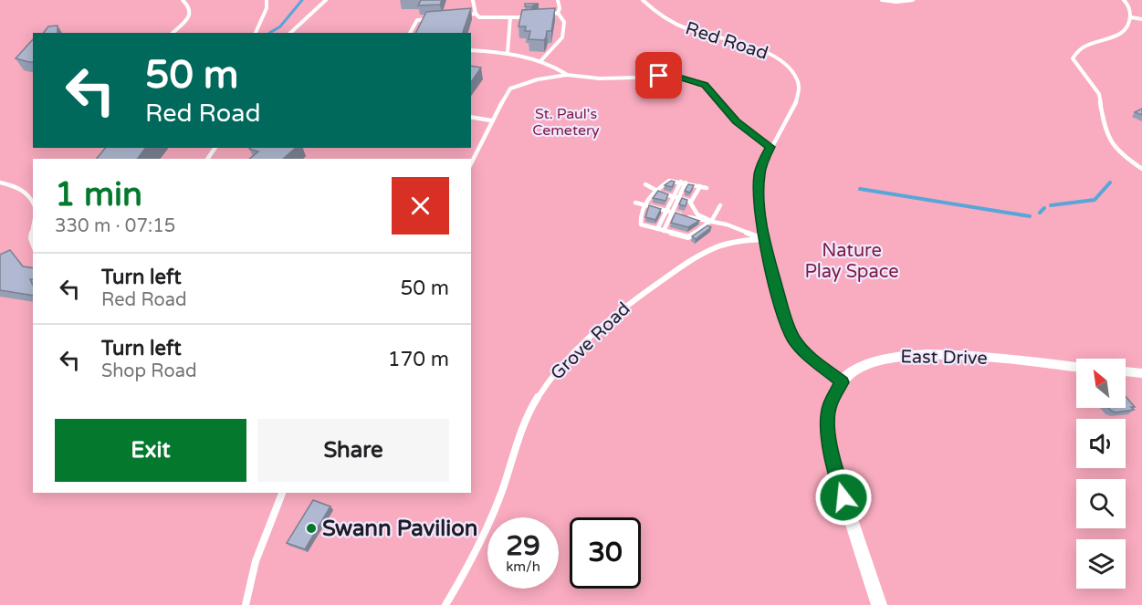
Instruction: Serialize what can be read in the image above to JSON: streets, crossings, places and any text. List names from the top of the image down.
{
  "streets": {
    "street": ["East Drive"],
    "lane": ["Red Road", "Grove Road"]
  },
  "crossings": [
    ["Red Road", "Grove Road"],
    ["Red Road", "East Drive"]
  ],
  "parks": ["St. Paul's Cemetery", "Nature Play Space"],
  "places": ["Swann Pavilion"],
  "north": "top left",
  "page": {
    "turn": ["50 m", "Red Road"],
    "heading": ["1 min", "330 m · 07:15"],
    "list": [
      {
        "name": "Turn left",
        "note": "Red Road",
        "value": "50 m"
      },
      {
        "name": "Turn left",
        "note": "Shop Road",
        "value": "170 m"
      }
    ],
    "buttons": ["Exit", "Share"],
    "speed": "29 km/h",
    "limit": "30"
  }
}
